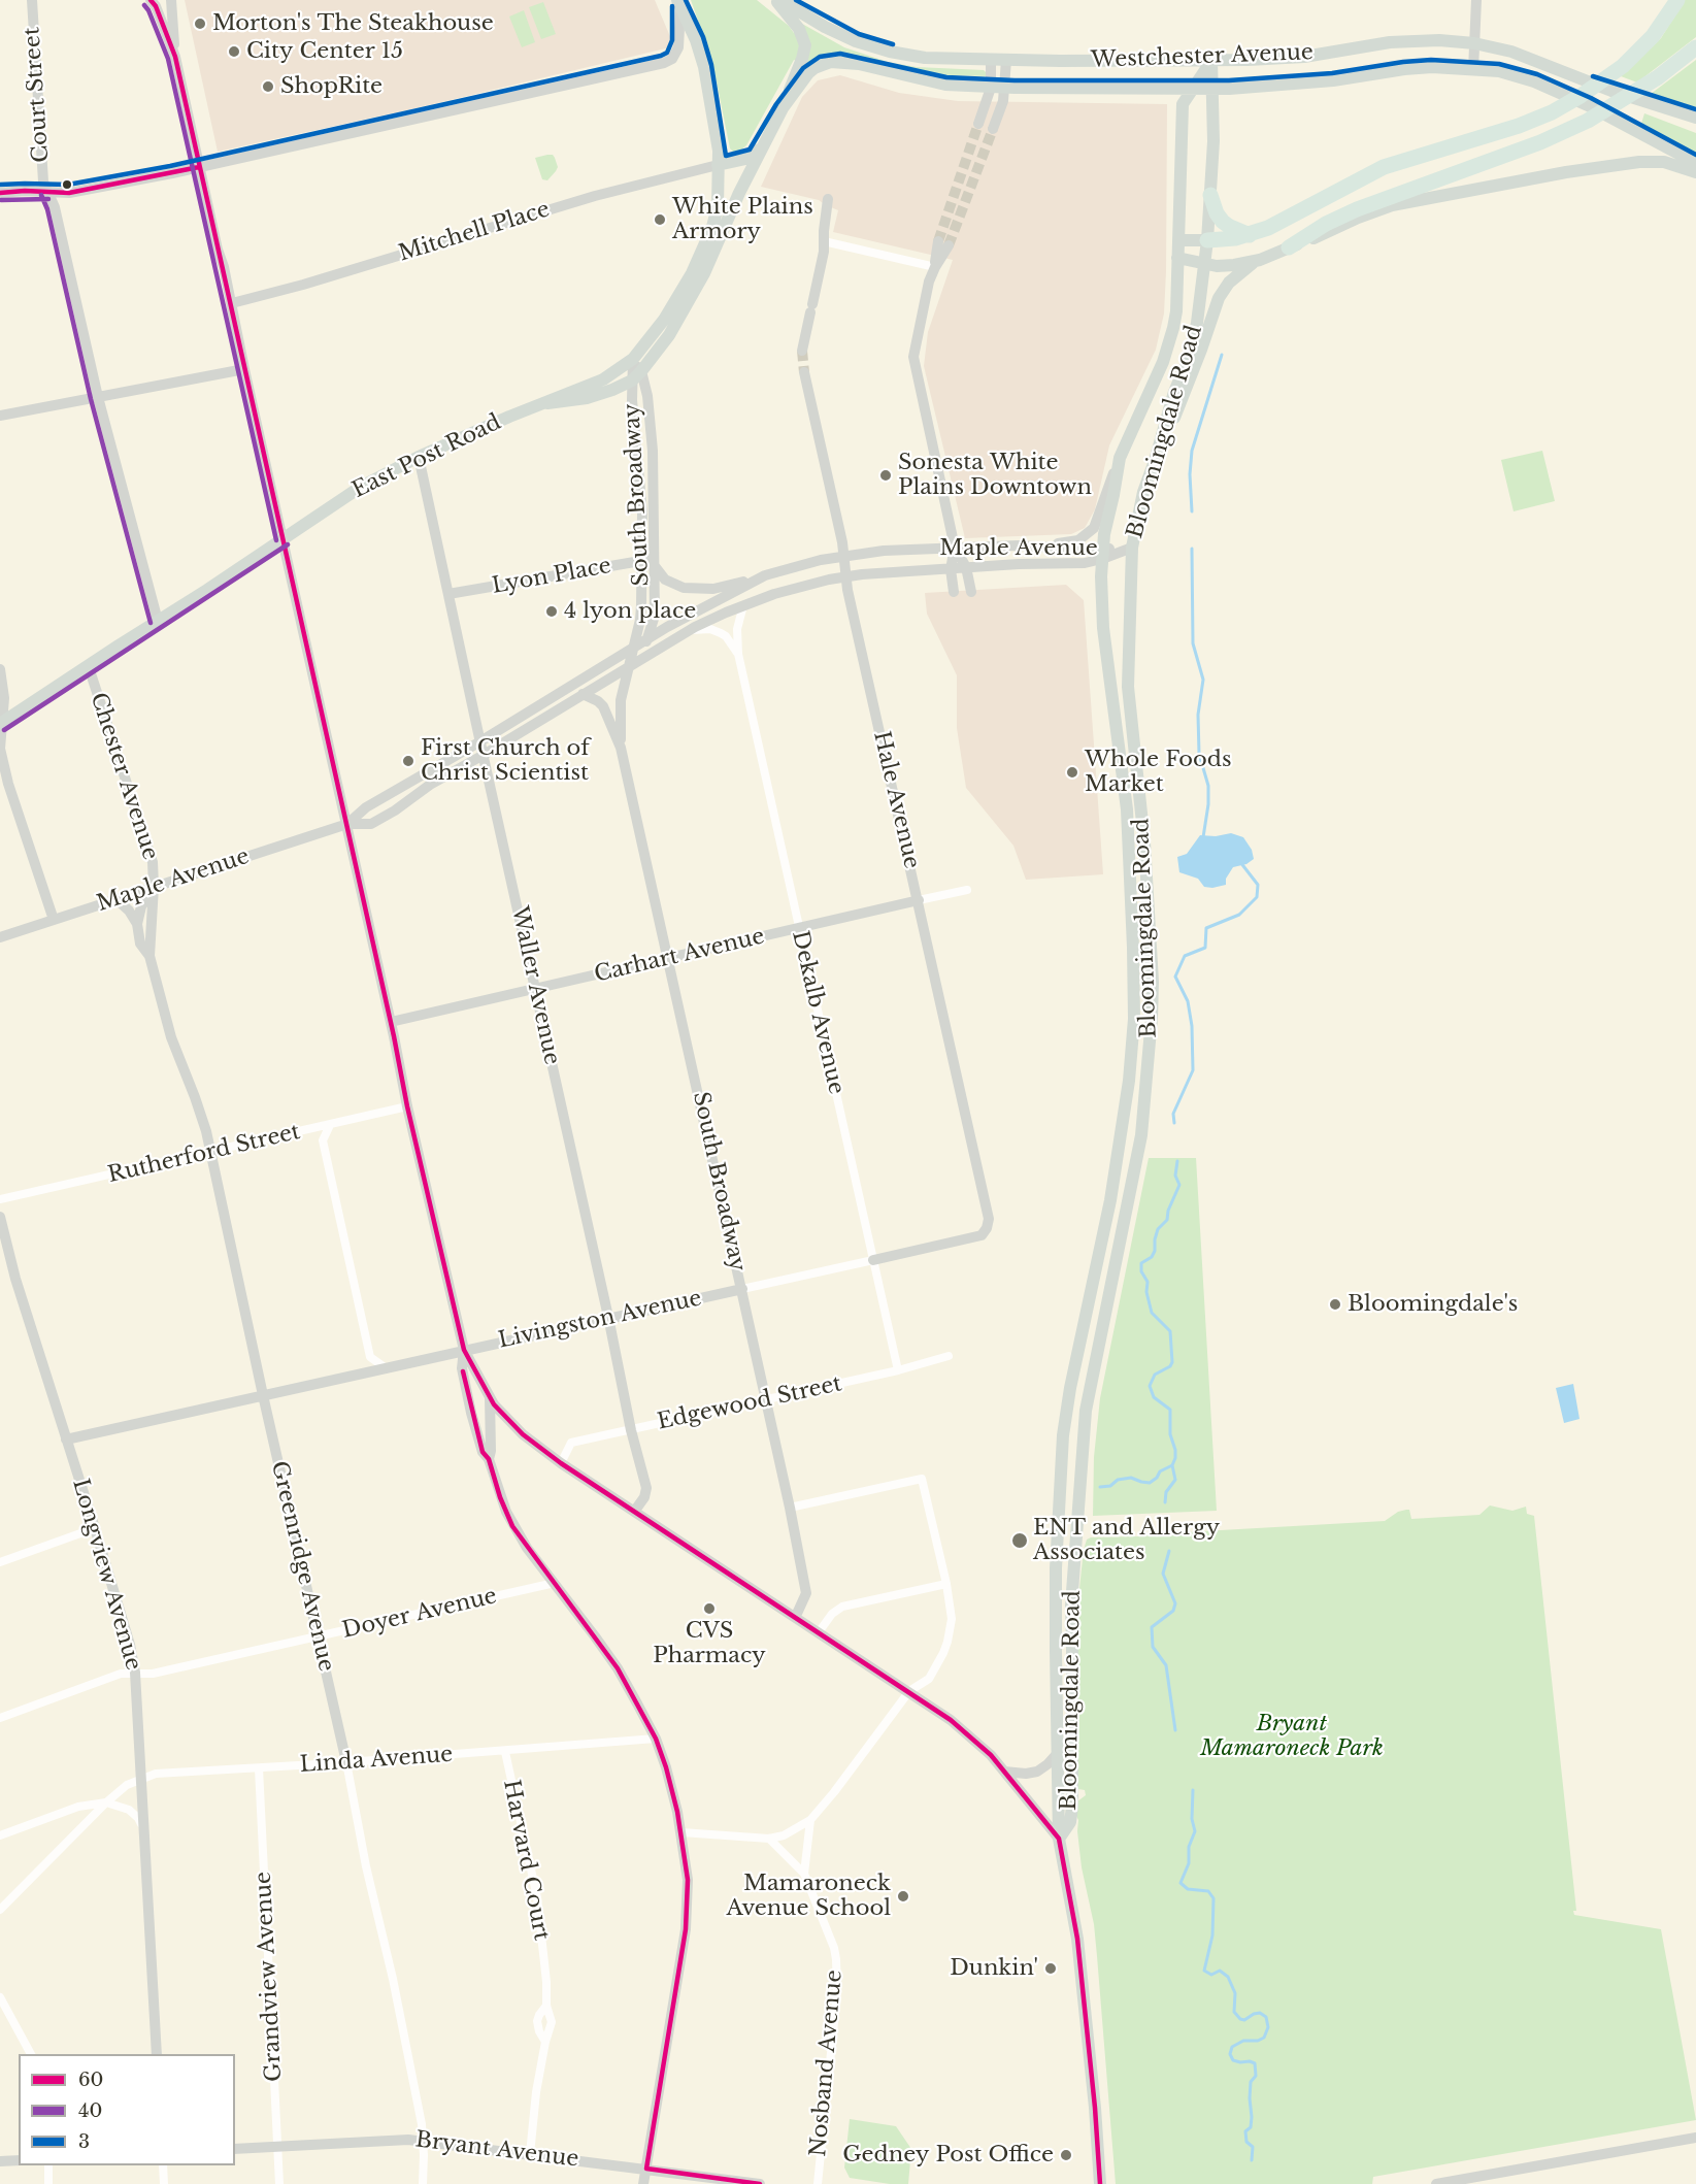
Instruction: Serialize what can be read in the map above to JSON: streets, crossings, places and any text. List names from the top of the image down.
{
  "streets": {
    "main road": [
      "Westchester Avenue",
      "Bloomingdale Road",
      "East Post Road",
      "South Broadway"
    ],
    "street": [
      "Court Street",
      "Mitchell Place",
      "Maple Avenue",
      "Lyon Place",
      "Chester Avenue",
      "Hale Avenue",
      "Carhart Avenue",
      "Waller Avenue",
      "Dekalb Avenue",
      "Rutherford Street",
      "Livingston Avenue",
      "Edgewood Street",
      "Greenridge Avenue",
      "Longview Avenue",
      "Doyer Avenue",
      "Linda Avenue",
      "Harvard Court",
      "Grandview Avenue",
      "Nosband Avenue",
      "Bryant Avenue"
    ]
  },
  "crossings": [
    ["Westchester Avenue", "Bloomingdale Road"],
    ["Westchester Avenue", "South Broadway"],
    ["Court Street", "East Post Road"],
    ["Bloomingdale Road", "Maple Avenue"],
    ["East Post Road", "South Broadway"],
    ["East Post Road", "Chester Avenue"],
    ["East Post Road", "Waller Avenue"],
    ["South Broadway", "Maple Avenue"],
    ["South Broadway", "Lyon Place"],
    ["South Broadway", "Carhart Avenue"],
    ["South Broadway", "Livingston Avenue"],
    ["South Broadway", "Edgewood Street"],
    ["Maple Avenue", "Chester Avenue"],
    ["Maple Avenue", "Hale Avenue"],
    ["Maple Avenue", "Waller Avenue"],
    ["Maple Avenue", "Dekalb Avenue"],
    ["Maple Avenue", "Greenridge Avenue"],
    ["Lyon Place", "Waller Avenue"],
    ["Chester Avenue", "Greenridge Avenue"],
    ["Hale Avenue", "Carhart Avenue"],
    ["Hale Avenue", "Livingston Avenue"],
    ["Carhart Avenue", "Waller Avenue"],
    ["Carhart Avenue", "Dekalb Avenue"],
    ["Waller Avenue", "Livingston Avenue"],
    ["Waller Avenue", "Edgewood Street"],
    ["Dekalb Avenue", "Livingston Avenue"],
    ["Dekalb Avenue", "Edgewood Street"],
    ["Rutherford Street", "Greenridge Avenue"],
    ["Livingston Avenue", "Greenridge Avenue"],
    ["Livingston Avenue", "Longview Avenue"],
    ["Greenridge Avenue", "Doyer Avenue"],
    ["Greenridge Avenue", "Linda Avenue"],
    ["Greenridge Avenue", "Bryant Avenue"],
    ["Longview Avenue", "Doyer Avenue"],
    ["Longview Avenue", "Linda Avenue"],
    ["Linda Avenue", "Harvard Court"],
    ["Linda Avenue", "Grandview Avenue"],
    ["Harvard Court", "Bryant Avenue"],
    ["Grandview Avenue", "Bryant Avenue"]
  ],
  "parks": ["Bryant Mamaroneck Park"],
  "places": [
    "Morton's The Steakhouse",
    "City Center 15",
    "ShopRite",
    "White Plains Armory",
    "Sonesta White Plains Downtown",
    "4 lyon place",
    "First Church of Christ Scientist",
    "Whole Foods Market",
    "Bloomingdale's",
    "ENT and Allergy Associates",
    "CVS Pharmacy",
    "Mamaroneck Avenue School",
    "Dunkin'",
    "Gedney Post Office"
  ],
  "lines": ["transit line 60", "transit line 3", "transit line 40"],
  "legend": ["60", "40", "3"]
}
